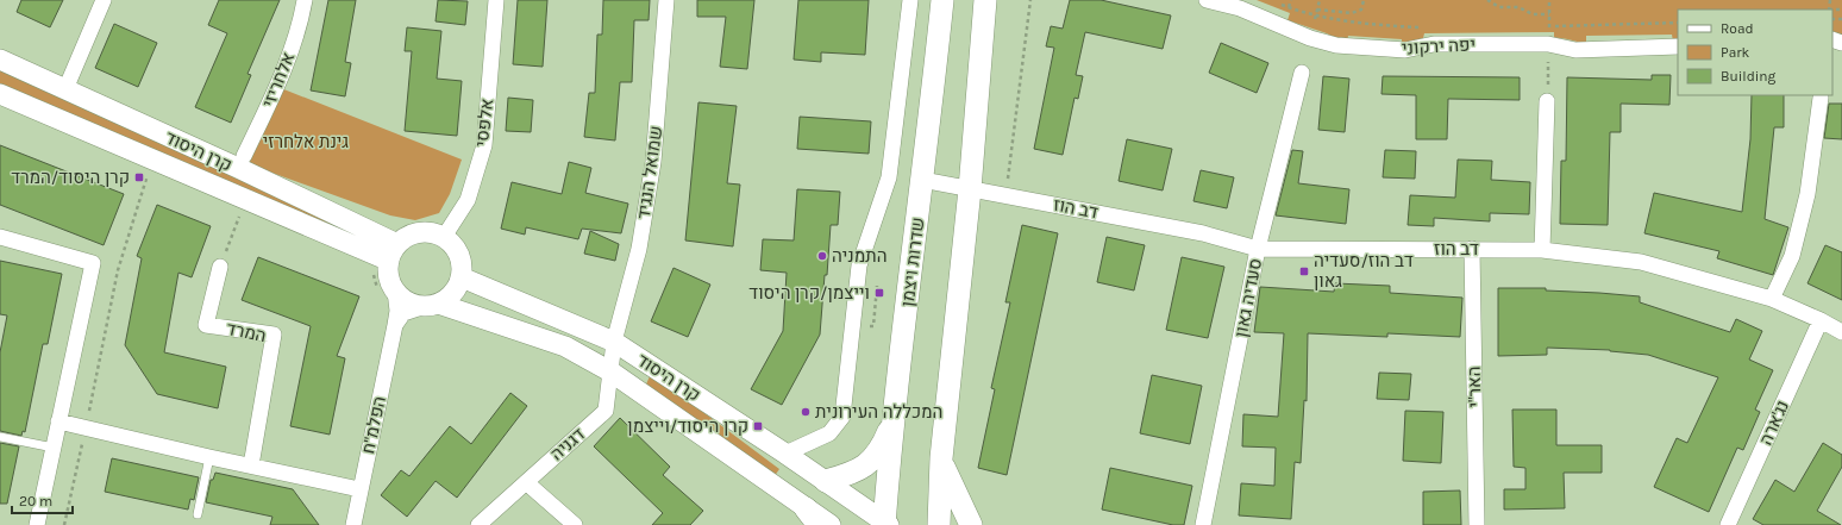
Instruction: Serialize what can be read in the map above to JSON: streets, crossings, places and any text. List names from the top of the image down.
{
  "streets": {
    "main road": ["שדרות ויצמן"],
    "street": [
      "יפה ירקוני",
      "אלחריזי",
      "אלפסי",
      "קרן היסוד",
      "שמואל הנגיד",
      "דב הוז",
      "סעדיה גאון",
      "המרד",
      "האר\"י",
      "נג'ארה",
      "הפלמ\"ח",
      "דגניה"
    ]
  },
  "crossings": [
    ["אלפסי", "קרן היסוד"],
    ["אלפסי", "הפלמ\"ח"],
    ["קרן היסוד", "שמואל הנגיד"],
    ["קרן היסוד", "שדרות ויצמן"],
    ["קרן היסוד", "הפלמ\"ח"],
    ["קרן היסוד", "דגניה"],
    ["שמואל הנגיד", "דגניה"],
    ["דב הוז", "שדרות ויצמן"],
    ["דב הוז", "סעדיה גאון"],
    ["דב הוז", "האר\"י"],
    ["דב הוז", "נג'ארה"]
  ],
  "parks": ["גינת אלחרזי"],
  "places": {
    "transit": [
      "קרן היסוד/המרד",
      "דב הוז/סעדיה גאון",
      "וייצמן/קרן היסוד",
      "קרן היסוד/וייצמן"
    ],
    "other": ["התמניה", "המכללה העירונית"]
  },
  "legend": ["Road", "Park", "Building"],
  "scale_bar": "20 m"
}
